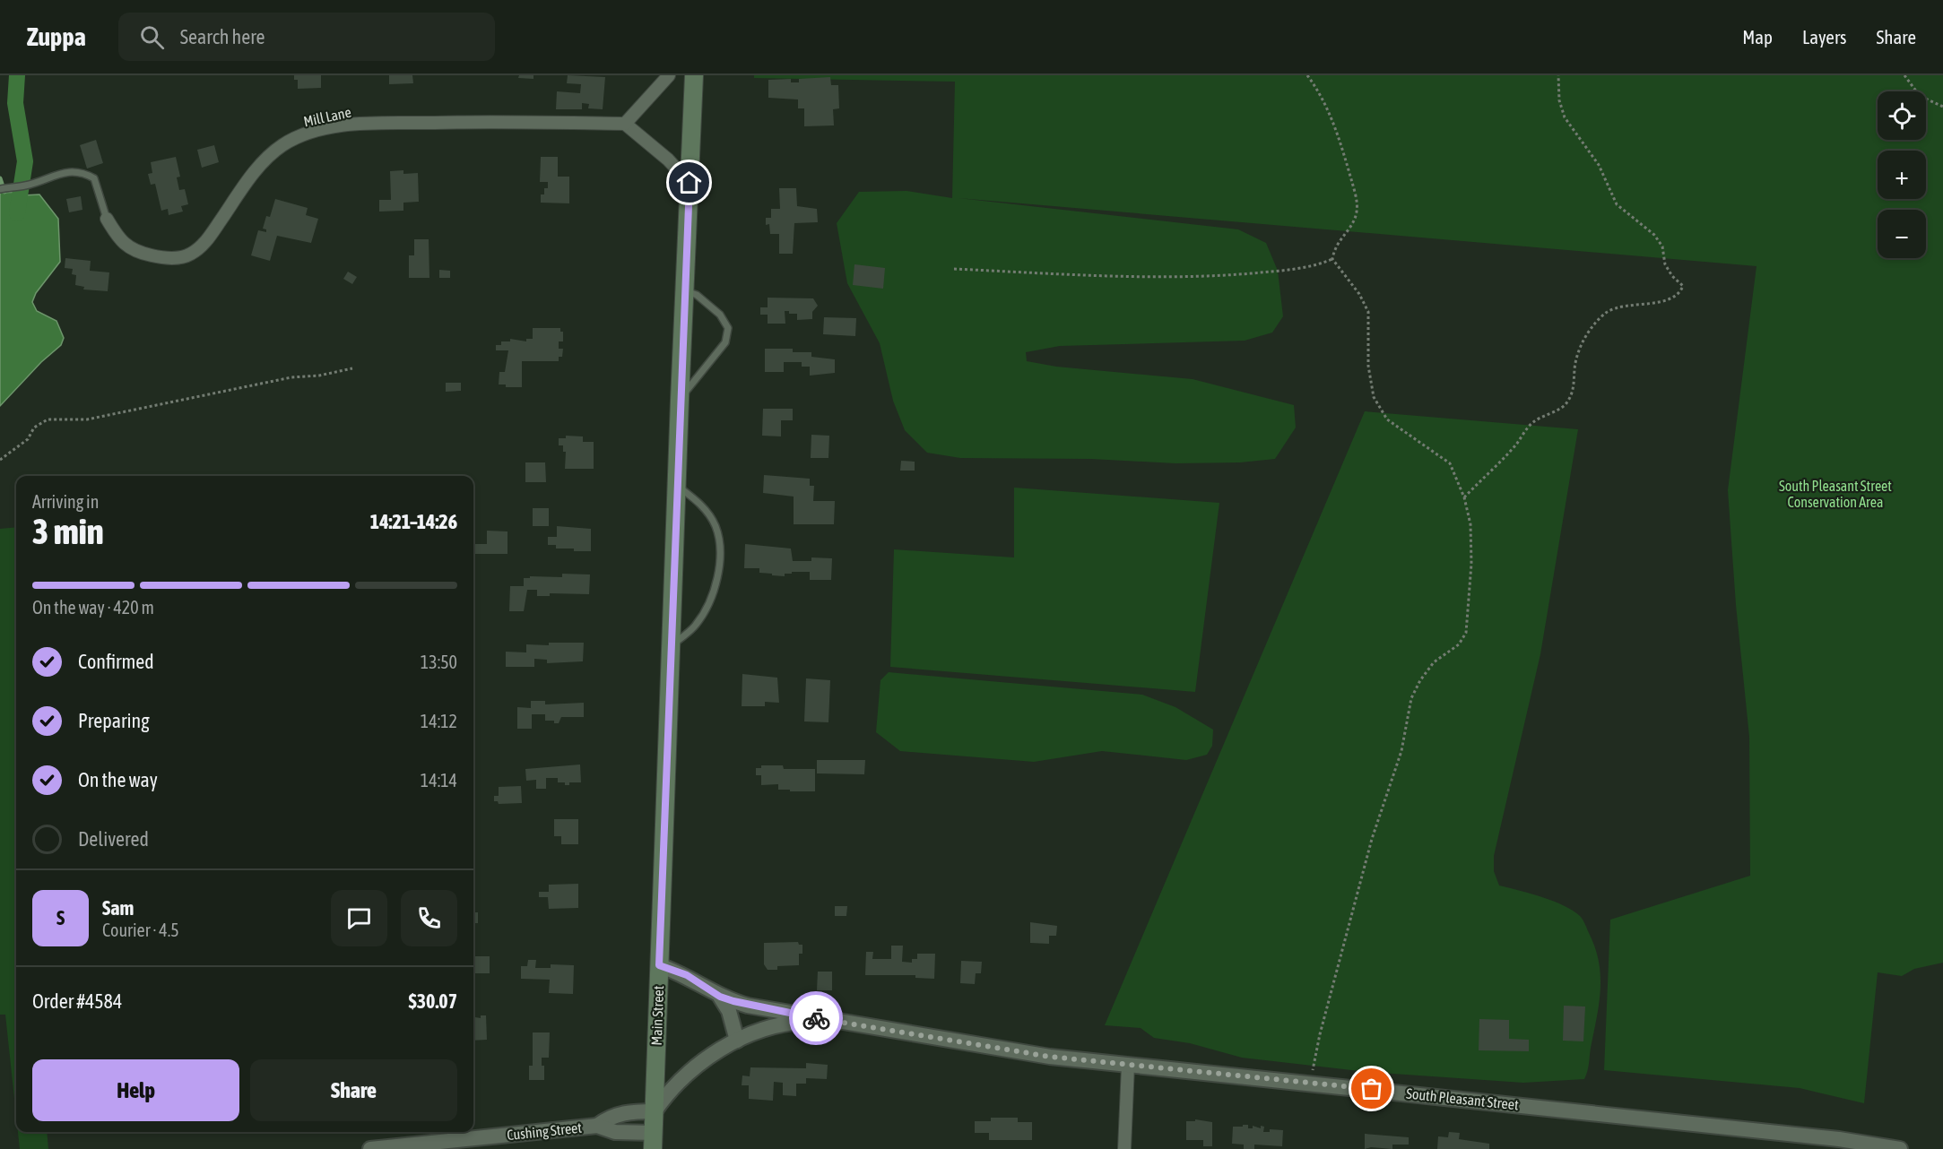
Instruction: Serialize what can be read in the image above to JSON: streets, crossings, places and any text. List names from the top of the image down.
{
  "streets": {
    "main road": ["Main Street"],
    "street": ["Mill Lane", "South Pleasant Street", "Cushing Street"]
  },
  "crossings": [
    ["Main Street", "South Pleasant Street"],
    ["Main Street", "Cushing Street"]
  ],
  "parks": ["South Pleasant Street Conservation Area"],
  "page": {
    "header": "Zuppa",
    "search": "Search here",
    "nav": ["Map", "Layers", "Share"],
    "map_buttons": ["+", "−"],
    "heading": ["3 min", "Arriving in", "14:21–14:26"],
    "panel": [
      "Sam",
      "Courier · 4.5",
      "Order #4584",
      "$30.07"
    ],
    "bar": "On the way · 420 m",
    "list": [
      ["Confirmed", "13:50"],
      ["Preparing", "14:12"],
      ["On the way", "14:14"],
      "Delivered"
    ],
    "round": "S",
    "buttons": ["Help", "Share"]
  }
}
